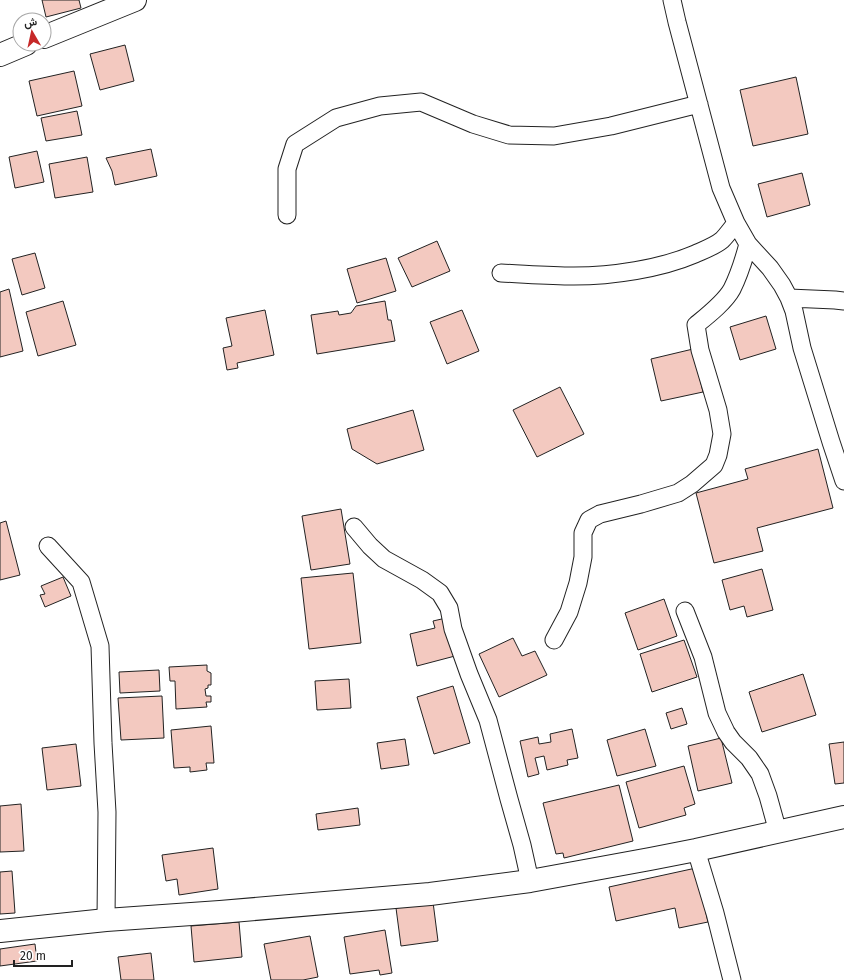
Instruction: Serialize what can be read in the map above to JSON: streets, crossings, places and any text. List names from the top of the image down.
{
  "scale_bar": "20 m",
  "north": "top"
}
